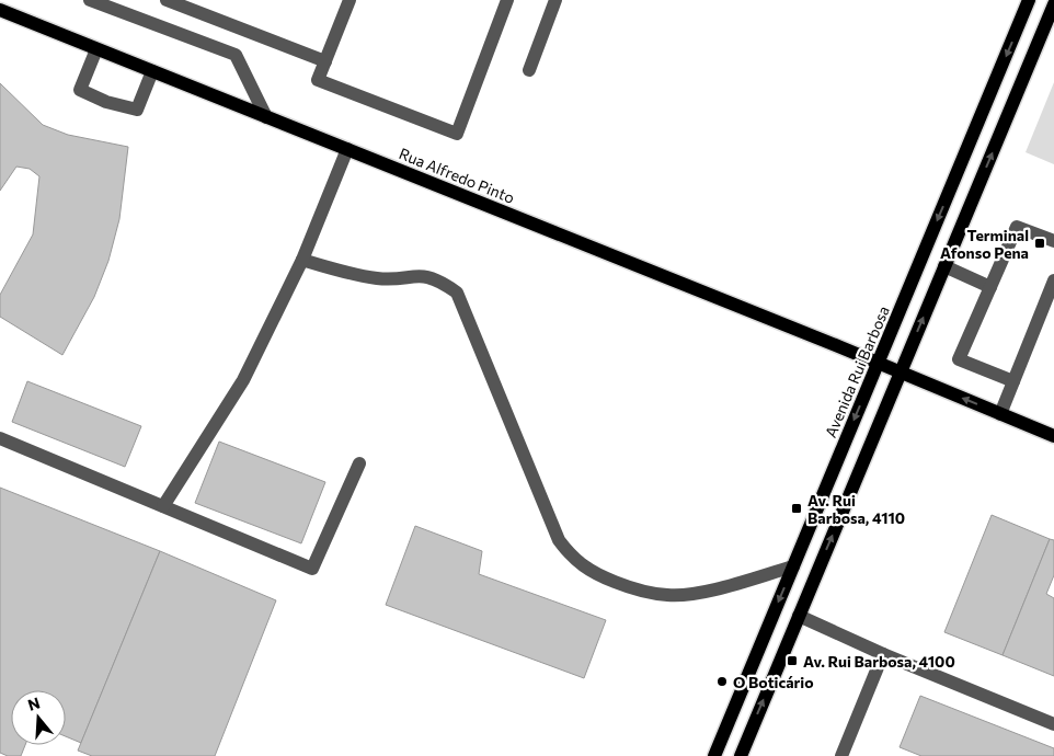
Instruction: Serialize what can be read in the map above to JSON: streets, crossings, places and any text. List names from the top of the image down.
{
  "streets": {
    "main road": ["Rua Alfredo Pinto", "Avenida Rui Barbosa"]
  },
  "crossings": [
    ["Rua Alfredo Pinto", "Avenida Rui Barbosa"]
  ],
  "places": {
    "transit": ["Terminal Afonso Pena", "Av. Rui Barbosa, 4110", "Av. Rui Barbosa, 4100"],
    "other": ["O Boticário"]
  },
  "north": "top"
}
